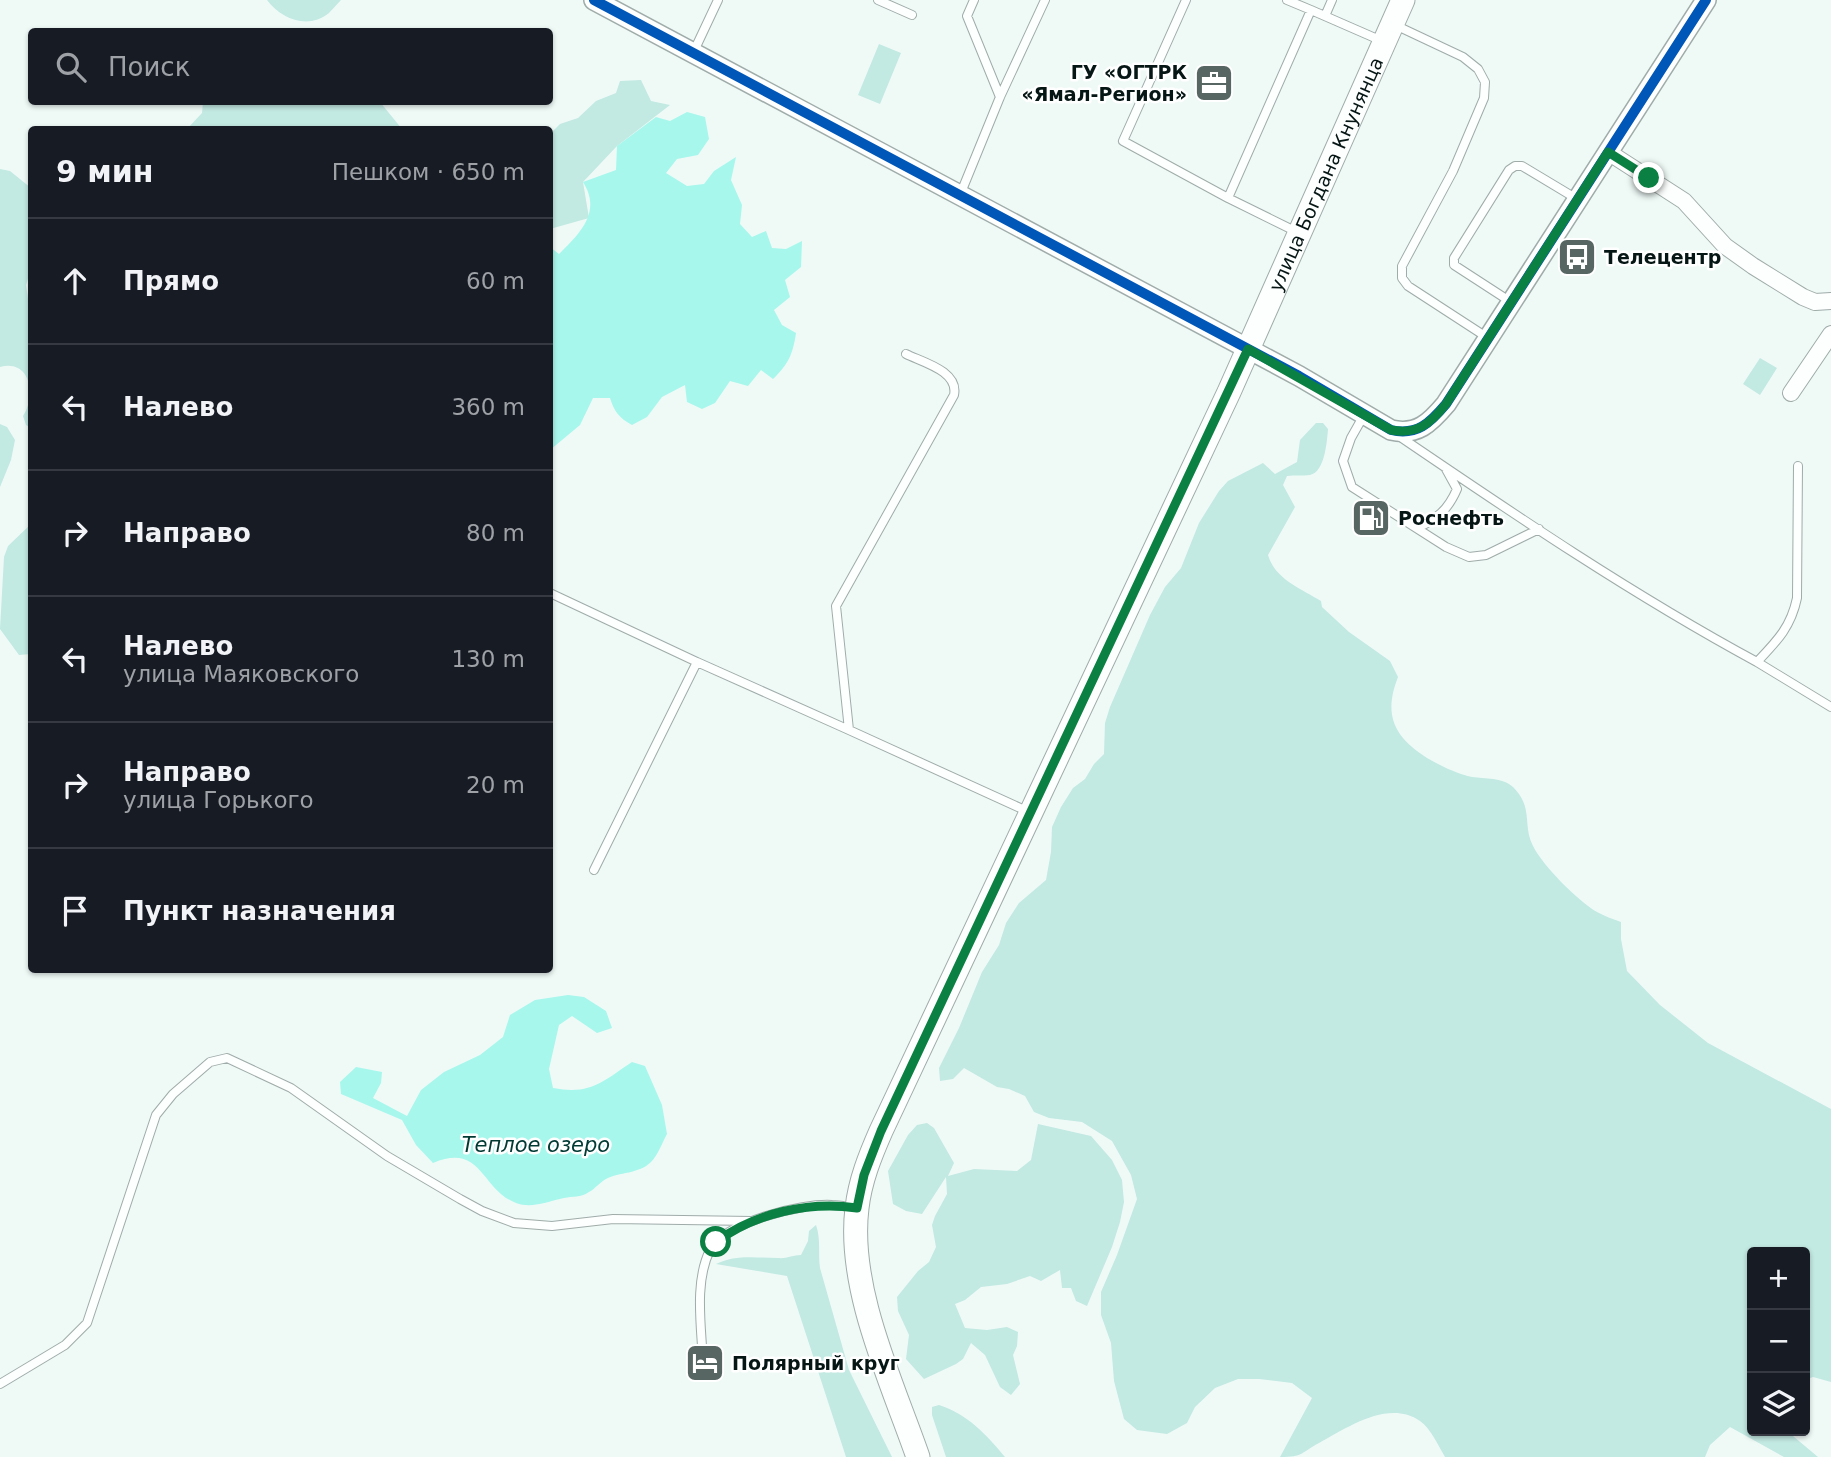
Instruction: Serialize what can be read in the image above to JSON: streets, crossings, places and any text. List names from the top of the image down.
{
  "streets": {
    "main road": ["улица Богдана Кнунянца"]
  },
  "water": ["Теплое озеро"],
  "places": {
    "office": ["ГУ «ОГТРК «Ямал-Регион»"],
    "bus stop": ["Телецентр"],
    "fuel station": ["Роснефть"],
    "hotel": ["Полярный круг"]
  },
  "page": {
    "search": "Поиск",
    "heading": ["9 мин", "Пешком · 650 m"],
    "list": [
      ["Прямо", "60 m"],
      ["Налево", "360 m"],
      ["Направо", "80 m"],
      ["Налево", "улица Маяковского", "130 m"],
      ["Направо", "улица Горького", "20 m"],
      "Пункт назначения"
    ],
    "map_buttons": ["+", "−"]
  }
}
